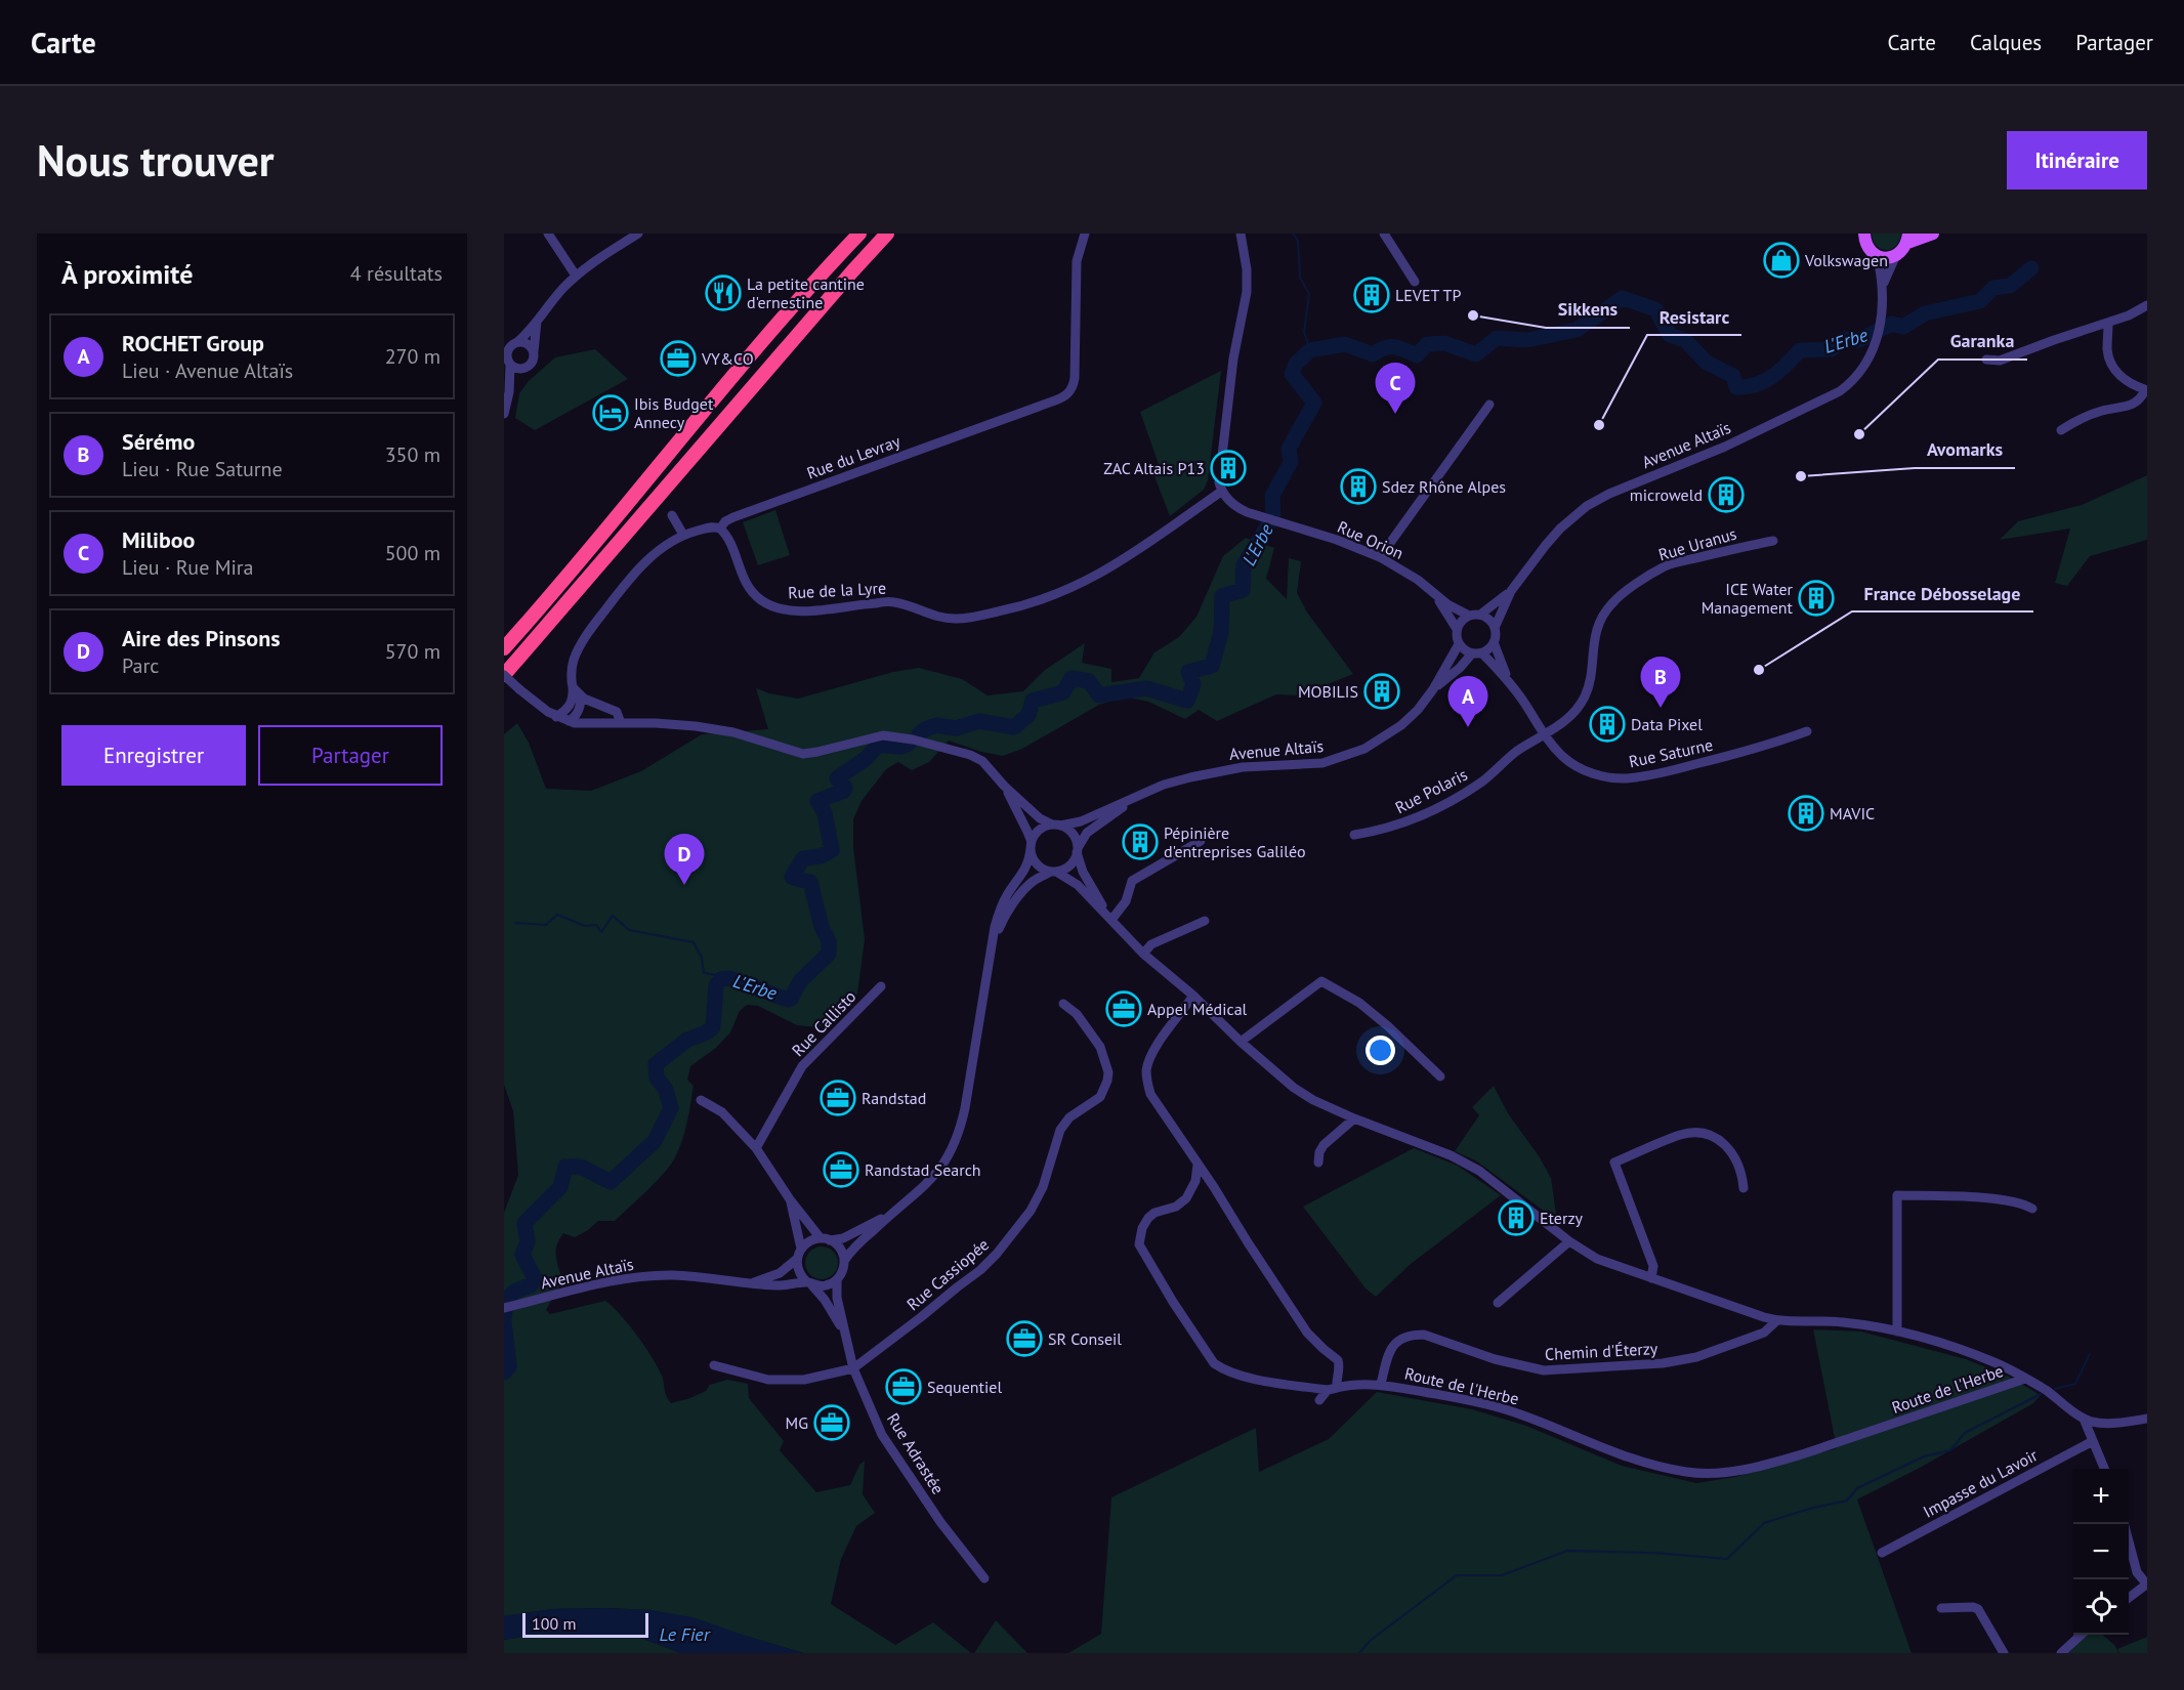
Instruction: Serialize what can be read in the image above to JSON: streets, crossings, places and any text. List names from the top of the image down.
{
  "streets": {
    "street": [
      "Avenue Altaïs",
      "Rue du Levray",
      "Rue Orion",
      "Rue Uranus",
      "Rue de la Lyre",
      "Rue Saturne",
      "Rue Polaris",
      "Rue Callisto",
      "Rue Cassiopée",
      "Chemin d'Éterzy",
      "Route de l'Herbe",
      "Rue Adrastée",
      "Impasse du Lavoir"
    ]
  },
  "crossings": [
    ["Avenue Altaïs", "Rue Orion"],
    ["Avenue Altaïs", "Rue Saturne"],
    ["Avenue Altaïs", "Rue Adrastée"],
    ["Rue du Levray", "Rue de la Lyre"],
    ["Rue Orion", "Rue de la Lyre"],
    ["Rue Orion", "Rue Saturne"],
    ["Rue Uranus", "Rue Saturne"],
    ["Rue Uranus", "Rue Polaris"],
    ["Rue Saturne", "Rue Polaris"],
    ["Rue Cassiopée", "Rue Adrastée"],
    ["Chemin d'Éterzy", "Route de l'Herbe"]
  ],
  "water": ["L'Erbe", "Le Fier"],
  "places": {
    "shop": ["Volkswagen"],
    "restaurant": ["La petite cantine d'ernestine"],
    "building": [
      "LEVET TP",
      "ZAC Altais P13",
      "Sdez Rhône Alpes",
      "microweld",
      "ICE Water Management",
      "MOBILIS",
      "Data Pixel",
      "MAVIC",
      "Pépinière d'entreprises Galiléo",
      "Eterzy"
    ],
    "other": [
      "Sikkens",
      "Resistarc",
      "Garanka",
      "Avomarks",
      "France Débosselage"
    ],
    "office": [
      "VY&CO",
      "Appel Médical",
      "Randstad",
      "Randstad Search",
      "SR Conseil",
      "Sequentiel",
      "MG"
    ],
    "hotel": ["Ibis Budget Annecy"]
  },
  "scale_bar": "100 m",
  "page": {
    "header": "Carte",
    "nav": ["Carte", "Calques", "Partager"],
    "buttons": [
      "Itinéraire",
      ["Enregistrer", "Partager"]
    ],
    "title": "Nous trouver",
    "heading": ["À proximité", "4 résultats"],
    "list": [
      {
        "mark": "A",
        "name": "ROCHET Group",
        "note": "Lieu · Avenue Altaïs",
        "value": "270 m"
      },
      {
        "mark": "B",
        "name": "Sérémo",
        "note": "Lieu · Rue Saturne",
        "value": "350 m"
      },
      {
        "mark": "C",
        "name": "Miliboo",
        "note": "Lieu · Rue Mira",
        "value": "500 m"
      },
      {
        "mark": "D",
        "name": "Aire des Pinsons",
        "note": "Parc",
        "value": "570 m"
      }
    ],
    "pins": [
      "C",
      "B",
      "A",
      "D"
    ],
    "map_buttons": ["+", "−"],
    "scale": "100 m"
  }
}
